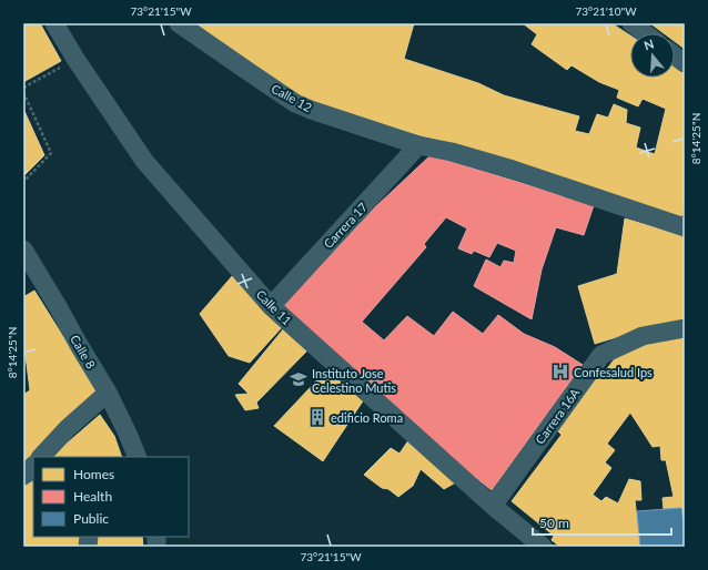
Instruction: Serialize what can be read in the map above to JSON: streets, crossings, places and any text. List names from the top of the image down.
{
  "streets": {
    "street": [
      "Calle 12",
      "Carrera 17",
      "Calle 11",
      "Calle 8",
      "Carrera 16A"
    ]
  },
  "crossings": [
    ["Calle 12", "Carrera 17"],
    ["Carrera 17", "Calle 11"],
    ["Calle 11", "Carrera 16A"]
  ],
  "places": {
    "hospital": ["Confesalud Ips"],
    "school or university": ["Instituto Jose Celestino Mutis"],
    "building": ["edificio Roma"]
  },
  "legend": ["Homes", "Health", "Public"],
  "scale_bar": "50 m",
  "north": "top",
  "coordinates": ["73°21'15\"W", "73°21'10\"W", "8°14'25\"N"]
}
